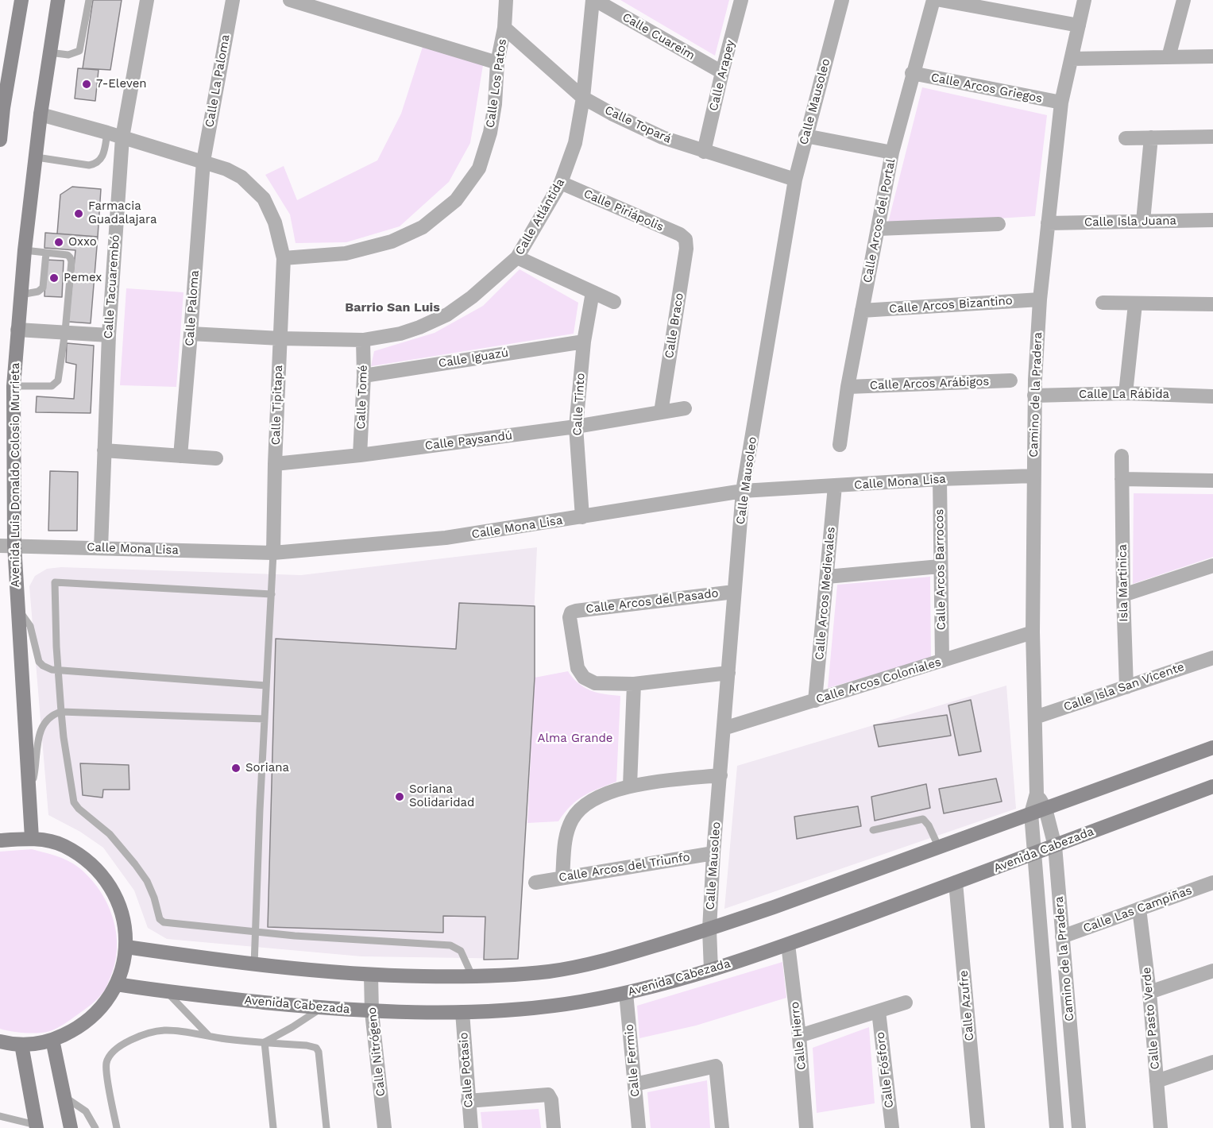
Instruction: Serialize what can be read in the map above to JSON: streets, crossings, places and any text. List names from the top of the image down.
{
  "streets": {
    "main road": ["Avenida Luis Donaldo Colosio Murrieta", "Avenida Cabezada"],
    "street": [
      "Calle Cuareim",
      "Calle Arapey",
      "Calle La Paloma",
      "Calle Los Patos",
      "Calle Arcos Griegos",
      "Calle Mausoleo",
      "Calle Topará",
      "Calle Piriápolis",
      "Calle Atlántida",
      "Calle Arcos del Portal",
      "Calle Isla Juana",
      "Calle Tacuarembó",
      "Calle Arcos Bizantino",
      "Calle Paloma",
      "Calle Braco",
      "Calle Iguazú",
      "Calle Arcos Arábigos",
      "Camino de la Pradera",
      "Calle La Rábida",
      "Calle Tomé",
      "Calle Tinto",
      "Calle Tipitapa",
      "Calle Paysandú",
      "Calle Mona Lisa",
      "Calle Arcos Barrocos",
      "Isla Martinica",
      "Calle Arcos Medievales",
      "Calle Arcos del Pasado",
      "Calle Arcos Coloniales",
      "Calle Isla San Vicente",
      "Calle Arcos del Triunfo",
      "Calle Las Campiñas",
      "Calle Azufre",
      "Calle Pasto Verde",
      "Calle Hierro",
      "Calle Nitrógeno",
      "Calle Fermio",
      "Calle Potasio",
      "Calle Fósforo"
    ]
  },
  "crossings": [
    ["Calle Cuareim", "Calle Arapey"],
    ["Calle Cuareim", "Calle Atlántida"],
    ["Calle Arapey", "Calle Topará"],
    ["Calle La Paloma", "Calle Paloma"],
    ["Calle La Paloma", "Calle Tipitapa"],
    ["Calle Los Patos", "Calle Topará"],
    ["Calle Los Patos", "Calle Tipitapa"],
    ["Calle Arcos Griegos", "Calle Arcos del Portal"],
    ["Calle Arcos Griegos", "Camino de la Pradera"],
    ["Calle Mausoleo", "Calle Topará"],
    ["Calle Mausoleo", "Calle Mona Lisa"],
    ["Calle Mausoleo", "Calle Arcos del Pasado"],
    ["Calle Mausoleo", "Calle Arcos Coloniales"],
    ["Calle Mausoleo", "Avenida Cabezada"],
    ["Calle Mausoleo", "Calle Arcos del Triunfo"],
    ["Calle Topará", "Calle Atlántida"],
    ["Calle Piriápolis", "Calle Atlántida"],
    ["Calle Piriápolis", "Calle Braco"],
    ["Calle Atlántida", "Calle Paloma"],
    ["Calle Atlántida", "Calle Tomé"],
    ["Calle Atlántida", "Calle Tipitapa"],
    ["Calle Arcos del Portal", "Calle Arcos Bizantino"],
    ["Calle Arcos del Portal", "Calle Arcos Arábigos"],
    ["Calle Isla Juana", "Camino de la Pradera"],
    ["Calle Tacuarembó", "Calle Mona Lisa"],
    ["Calle Arcos Bizantino", "Camino de la Pradera"],
    ["Calle Paloma", "Calle Tipitapa"],
    ["Calle Braco", "Calle Paysandú"],
    ["Calle Iguazú", "Calle Tomé"],
    ["Calle Iguazú", "Calle Tinto"],
    ["Camino de la Pradera", "Calle La Rábida"],
    ["Camino de la Pradera", "Calle Mona Lisa"],
    ["Camino de la Pradera", "Calle Arcos Coloniales"],
    ["Camino de la Pradera", "Calle Isla San Vicente"],
    ["Camino de la Pradera", "Avenida Cabezada"],
    ["Camino de la Pradera", "Calle Las Campiñas"],
    ["Calle Tomé", "Calle Paysandú"],
    ["Calle Tinto", "Calle Paysandú"],
    ["Calle Tinto", "Calle Mona Lisa"],
    ["Calle Tipitapa", "Calle Paysandú"],
    ["Calle Tipitapa", "Calle Mona Lisa"],
    ["Avenida Luis Donaldo Colosio Murrieta", "Calle Mona Lisa"],
    ["Calle Mona Lisa", "Calle Arcos Barrocos"],
    ["Calle Mona Lisa", "Calle Arcos Medievales"],
    ["Calle Arcos Barrocos", "Calle Arcos Coloniales"],
    ["Isla Martinica", "Calle Isla San Vicente"],
    ["Calle Arcos Medievales", "Calle Arcos Coloniales"],
    ["Avenida Cabezada", "Calle Azufre"],
    ["Avenida Cabezada", "Calle Hierro"],
    ["Avenida Cabezada", "Calle Nitrógeno"],
    ["Avenida Cabezada", "Calle Fermio"],
    ["Avenida Cabezada", "Calle Potasio"],
    ["Calle Las Campiñas", "Calle Pasto Verde"]
  ],
  "districts": ["Barrio San Luis"],
  "parks": ["Alma Grande"],
  "places": [
    "7-Eleven",
    "Farmacia Guadalajara",
    "Oxxo",
    "Pemex",
    "Soriana",
    "Soriana Solidaridad"
  ]
}
